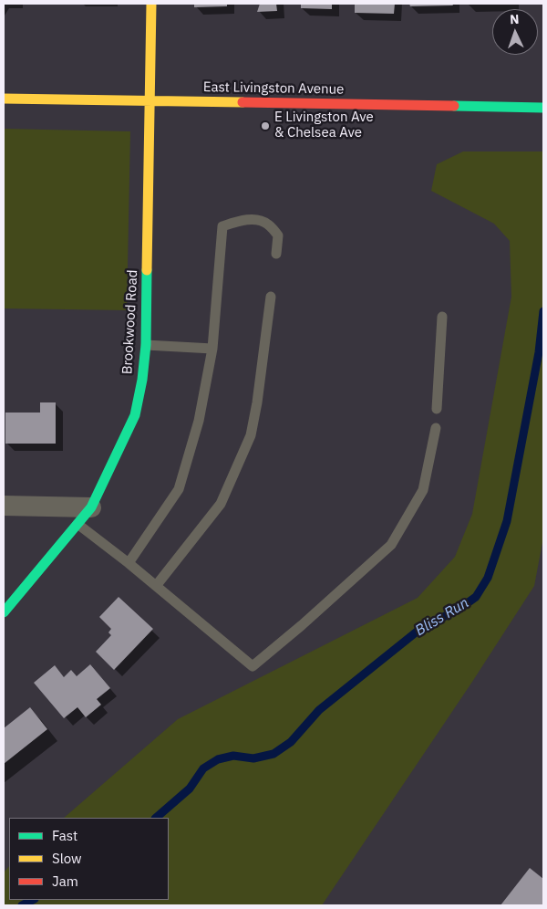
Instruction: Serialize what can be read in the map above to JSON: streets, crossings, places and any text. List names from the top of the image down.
{
  "streets": {
    "street": ["East Livingston Avenue", "Brookwood Road"]
  },
  "crossings": [
    ["East Livingston Avenue", "Brookwood Road"]
  ],
  "water": ["Bliss Run"],
  "places": ["E Livingston Ave & Chelsea Ave"],
  "legend": ["Fast", "Slow", "Jam"],
  "north": "top"
}
